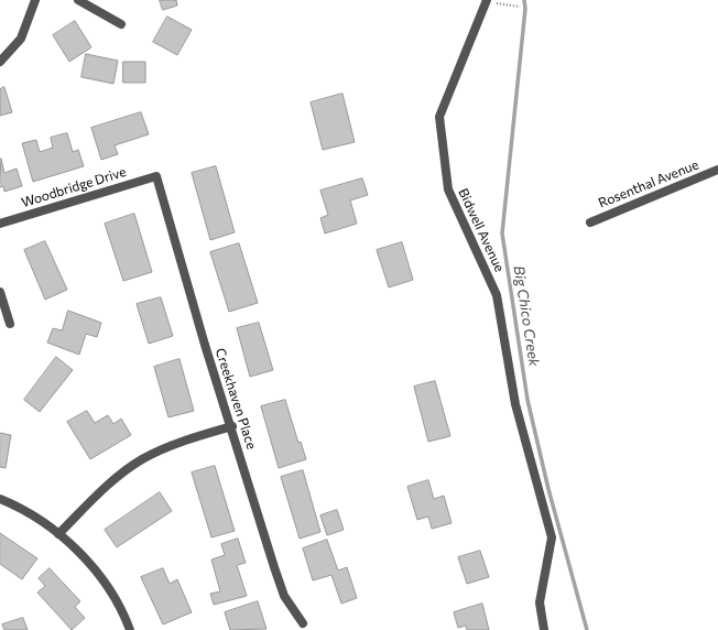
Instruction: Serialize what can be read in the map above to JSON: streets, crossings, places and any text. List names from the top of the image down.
{
  "streets": {
    "street": [
      "Rosenthal Avenue",
      "Woodbridge Drive",
      "Bidwell Avenue",
      "Creekhaven Place"
    ]
  },
  "crossings": [
    ["Woodbridge Drive", "Creekhaven Place"]
  ],
  "water": ["Big Chico Creek"]
}
